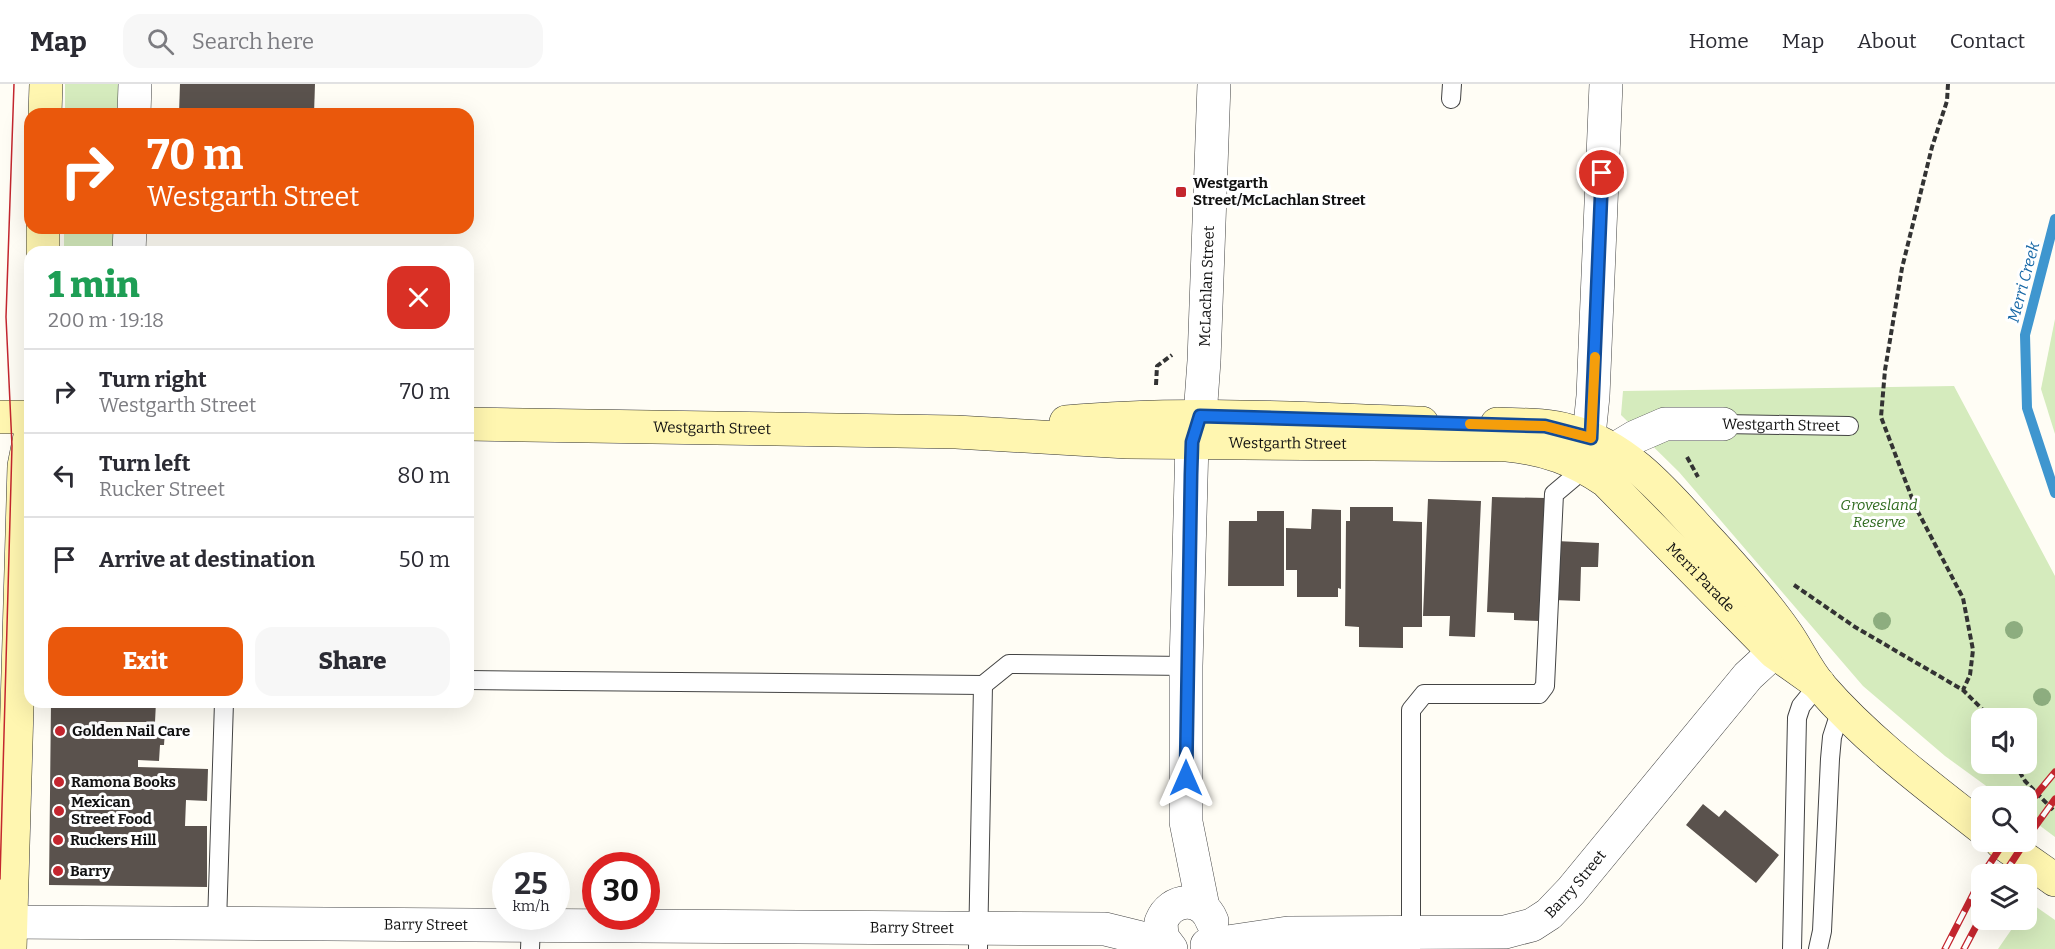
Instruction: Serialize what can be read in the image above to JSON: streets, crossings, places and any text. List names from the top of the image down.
{
  "streets": {
    "main road": ["Westgarth Street", "Merri Parade"],
    "street": ["McLachlan Street", "Barry Street"]
  },
  "crossings": [
    ["McLachlan Street", "Westgarth Street"],
    ["McLachlan Street", "Barry Street"],
    ["Westgarth Street", "Merri Parade"],
    ["Merri Parade", "Barry Street"]
  ],
  "water": ["Merri Creek"],
  "parks": ["Grovesland Reserve"],
  "places": {
    "transit": ["Westgarth Street/McLachlan Street"],
    "other": [
      "Golden Nail Care",
      "Ramona Books",
      "Mexican Street Food",
      "Ruckers Hill",
      "Barry"
    ]
  },
  "page": {
    "header": "Map",
    "search": "Search here",
    "nav": [
      "Home",
      "Map",
      "About",
      "Contact"
    ],
    "turn": ["70 m", "Westgarth Street"],
    "heading": ["1 min", "200 m · 19:18"],
    "list": [
      {
        "name": "Turn right",
        "note": "Westgarth Street",
        "value": "70 m"
      },
      {
        "name": "Turn left",
        "note": "Rucker Street",
        "value": "80 m"
      },
      {
        "name": "Arrive at destination",
        "value": "50 m"
      }
    ],
    "buttons": ["Exit", "Share"],
    "speed": "25 km/h",
    "limit": "30"
  }
}
